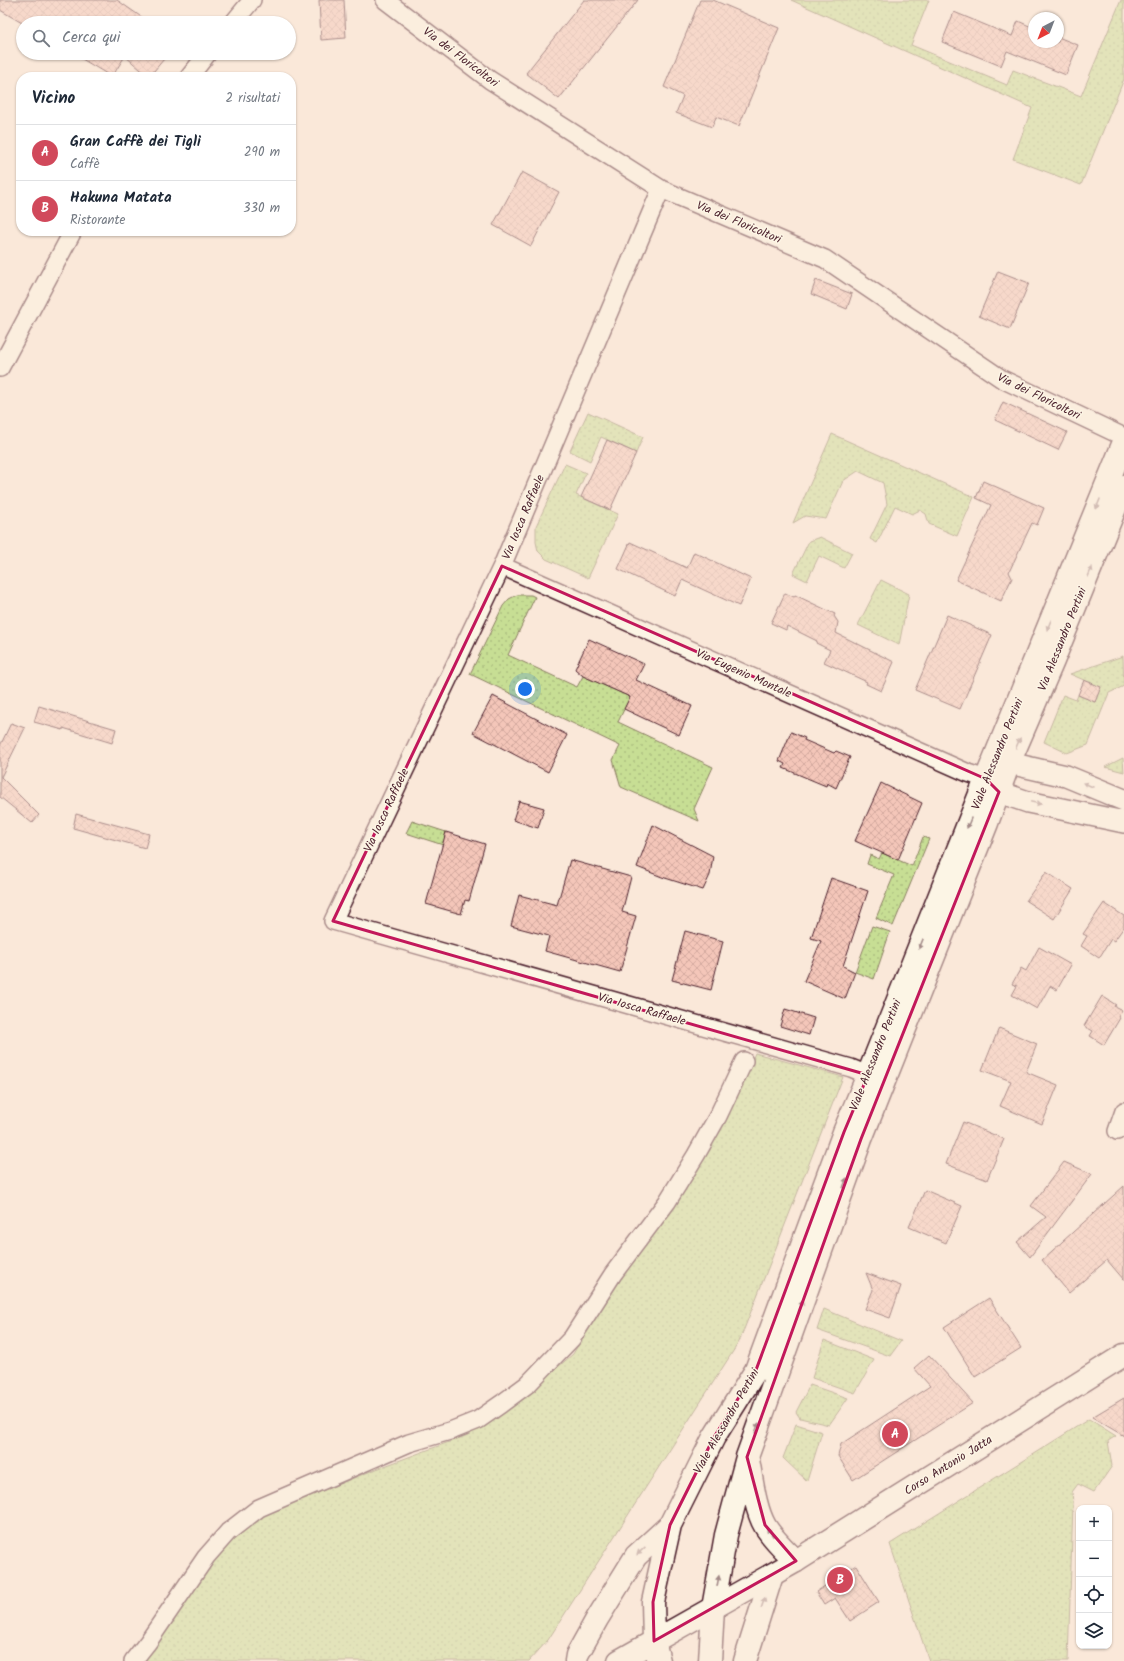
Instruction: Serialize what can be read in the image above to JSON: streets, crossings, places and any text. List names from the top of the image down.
{
  "streets": {
    "main road": ["Via Alessandro Pertini", "Viale Alessandro Pertini", "Corso Antonio Jatta"],
    "street": ["Via dei Floricoltori", "Via Iosca Raffaele", "Via Eugenio Montale"]
  },
  "crossings": [
    ["Via dei Floricoltori", "Via Iosca Raffaele"],
    ["Via Iosca Raffaele", "Via Eugenio Montale"],
    ["Via Iosca Raffaele", "Viale Alessandro Pertini"],
    ["Via Alessandro Pertini", "Via Eugenio Montale"],
    ["Via Alessandro Pertini", "Viale Alessandro Pertini"],
    ["Via Eugenio Montale", "Viale Alessandro Pertini"]
  ],
  "one_way": ["Via Alessandro Pertini"],
  "north": "bottom left",
  "page": {
    "search": "Cerca qui",
    "heading": ["Vicino", "2 risultati"],
    "list": [
      {
        "mark": "A",
        "name": "Gran Caffè dei Tigli",
        "note": "Caffè",
        "value": "290 m"
      },
      {
        "mark": "B",
        "name": "Hakuna Matata",
        "note": "Ristorante",
        "value": "330 m"
      }
    ],
    "pins": ["A", "B"],
    "map_buttons": ["+", "−"]
  }
}
